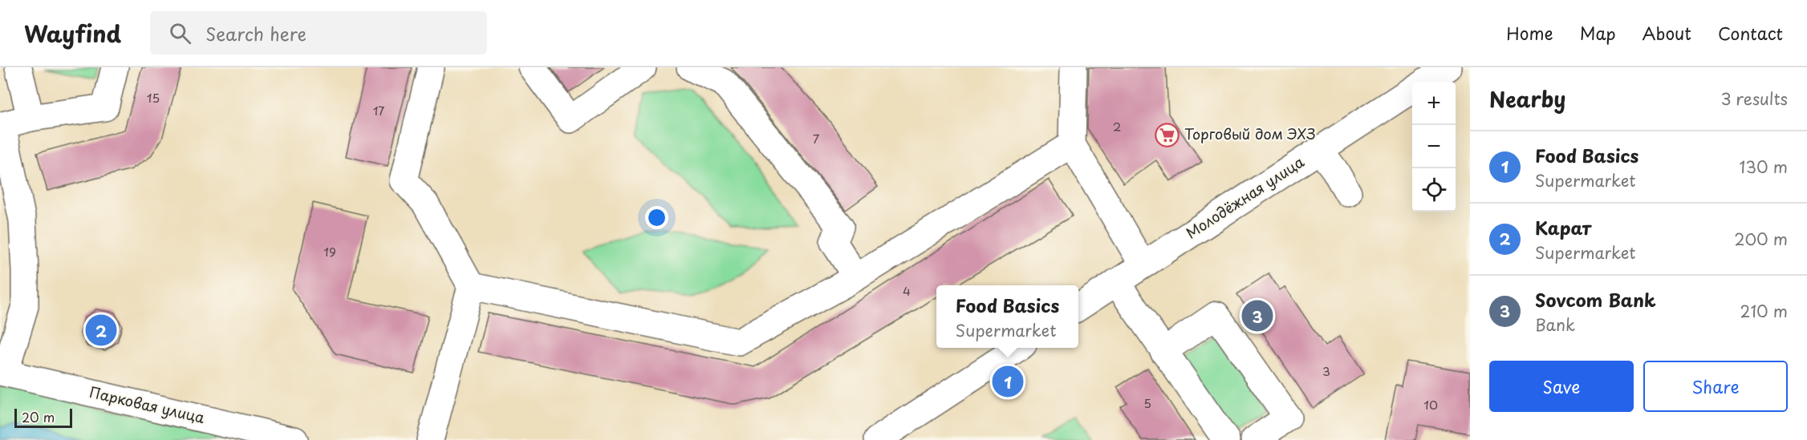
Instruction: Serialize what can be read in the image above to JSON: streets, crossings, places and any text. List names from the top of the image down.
{
  "streets": {
    "street": ["Молодёжная улица", "Парковая улица"]
  },
  "places": {
    "supermarket": ["Торговый дом ЭХЗ"]
  },
  "house_numbers": [
    "15",
    "17",
    "2",
    "7",
    "19",
    "4",
    "3",
    "5",
    "10"
  ],
  "scale_bar": "20 m",
  "page": {
    "header": "Wayfind",
    "search": "Search here",
    "nav": [
      "Home",
      "Map",
      "About",
      "Contact"
    ],
    "heading": ["Nearby", "3 results"],
    "map_buttons": ["+", "−"],
    "list": [
      {
        "mark": "1",
        "name": "Food Basics",
        "note": "Supermarket",
        "value": "130 m"
      },
      {
        "mark": "2",
        "name": "Карат",
        "note": "Supermarket",
        "value": "200 m"
      },
      {
        "mark": "3",
        "name": "Sovcom Bank",
        "note": "Bank",
        "value": "210 m"
      }
    ],
    "popup": ["Food Basics", "Supermarket"],
    "pins": ["3", "2", "1"],
    "buttons": ["Save", "Share"],
    "scale": "20 m"
  }
}
